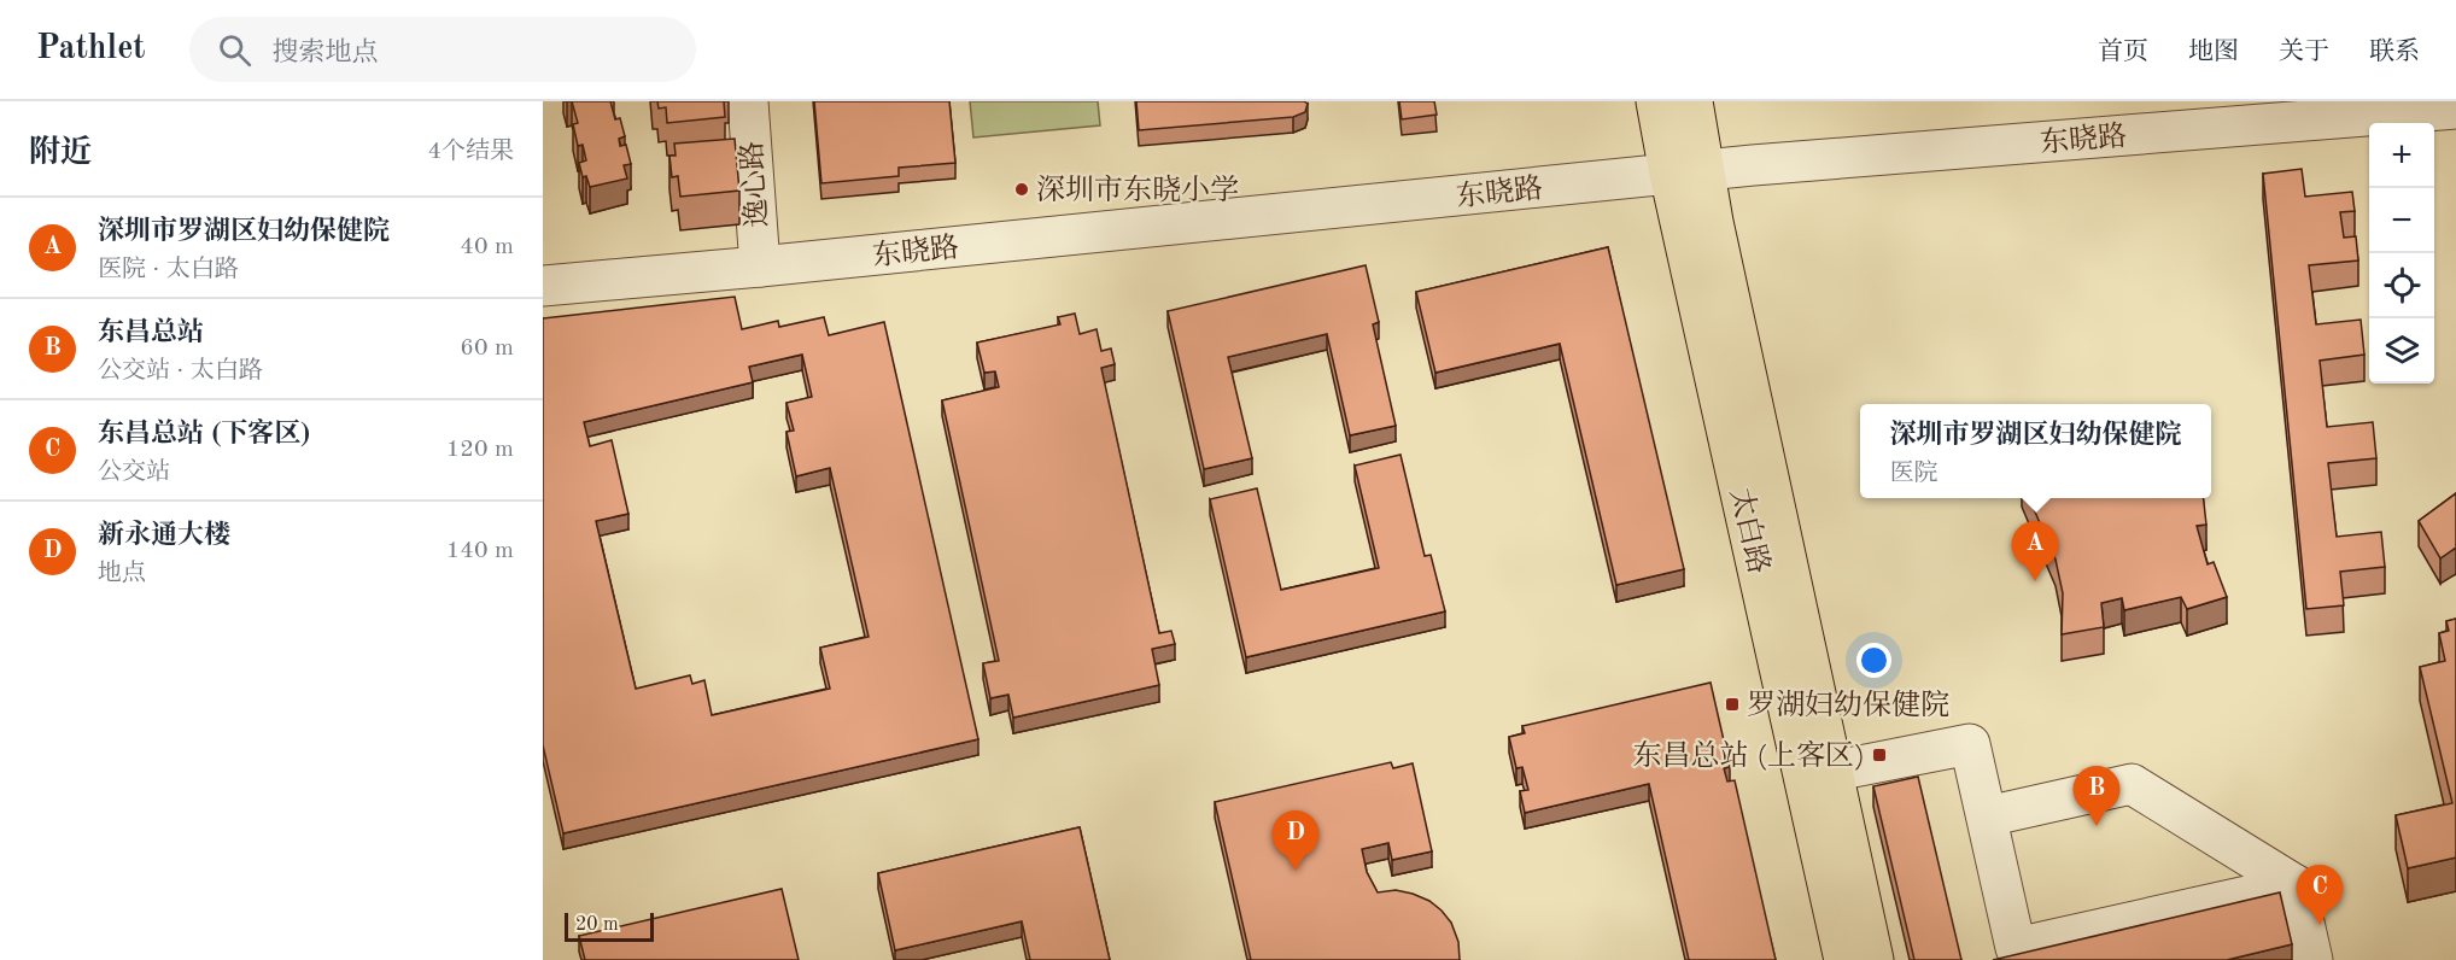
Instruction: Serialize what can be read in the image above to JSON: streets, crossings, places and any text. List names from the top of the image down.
{
  "streets": {
    "main road": ["太白路"],
    "street": ["东晓路", "逸心路"]
  },
  "crossings": [
    ["东晓路", "逸心路"],
    ["东晓路", "太白路"]
  ],
  "places": {
    "other": ["深圳市东晓小学"],
    "transit": ["罗湖妇幼保健院", "东昌总站 (上客区)"]
  },
  "scale_bar": "20 m",
  "page": {
    "header": "Pathlet",
    "search": "搜索地点",
    "nav": [
      "首页",
      "地图",
      "关于",
      "联系"
    ],
    "heading": ["附近", "4个结果"],
    "map_buttons": ["+", "−"],
    "list": [
      {
        "mark": "A",
        "name": "深圳市罗湖区妇幼保健院",
        "note": "医院 · 太白路",
        "value": "40 m"
      },
      {
        "mark": "B",
        "name": "东昌总站",
        "note": "公交站 · 太白路",
        "value": "60 m"
      },
      {
        "mark": "C",
        "name": "东昌总站 (下客区)",
        "note": "公交站",
        "value": "120 m"
      },
      {
        "mark": "D",
        "name": "新永通大楼",
        "note": "地点",
        "value": "140 m"
      }
    ],
    "popup": ["深圳市罗湖区妇幼保健院", "医院"],
    "pins": [
      "A",
      "B",
      "D",
      "C"
    ],
    "scale": "20 m"
  }
}
